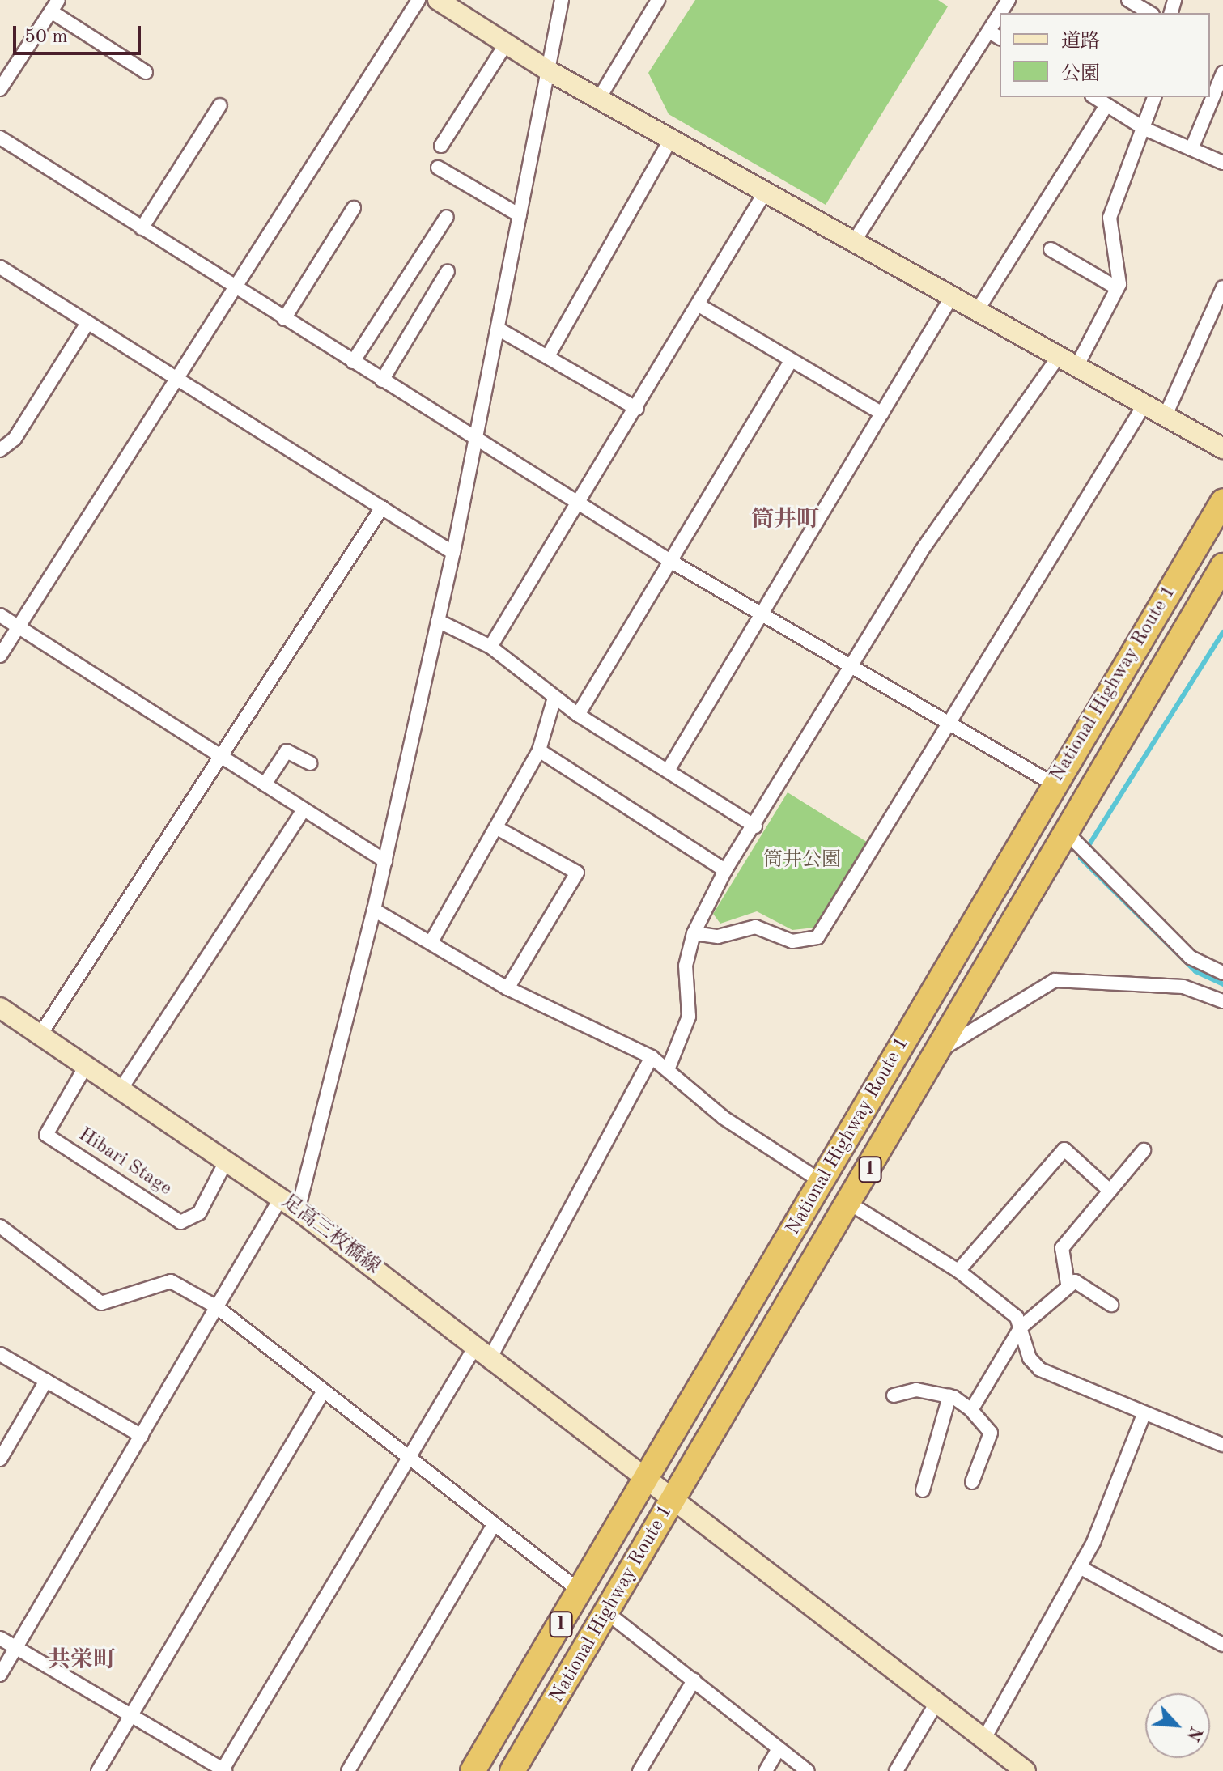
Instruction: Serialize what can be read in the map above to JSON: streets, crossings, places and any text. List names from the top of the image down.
{
  "streets": {
    "highway": ["National Highway Route 1", "1"],
    "street": ["Hibari Stage", "足高三枚橋線"]
  },
  "crossings": [
    ["National Highway Route 1", "足高三枚橋線"],
    ["Hibari Stage", "足高三枚橋線"]
  ],
  "districts": ["筒井町", "共栄町"],
  "parks": ["筒井公園"],
  "legend": ["道路", "公園"],
  "scale_bar": "50 m",
  "north": "bottom right"
}
